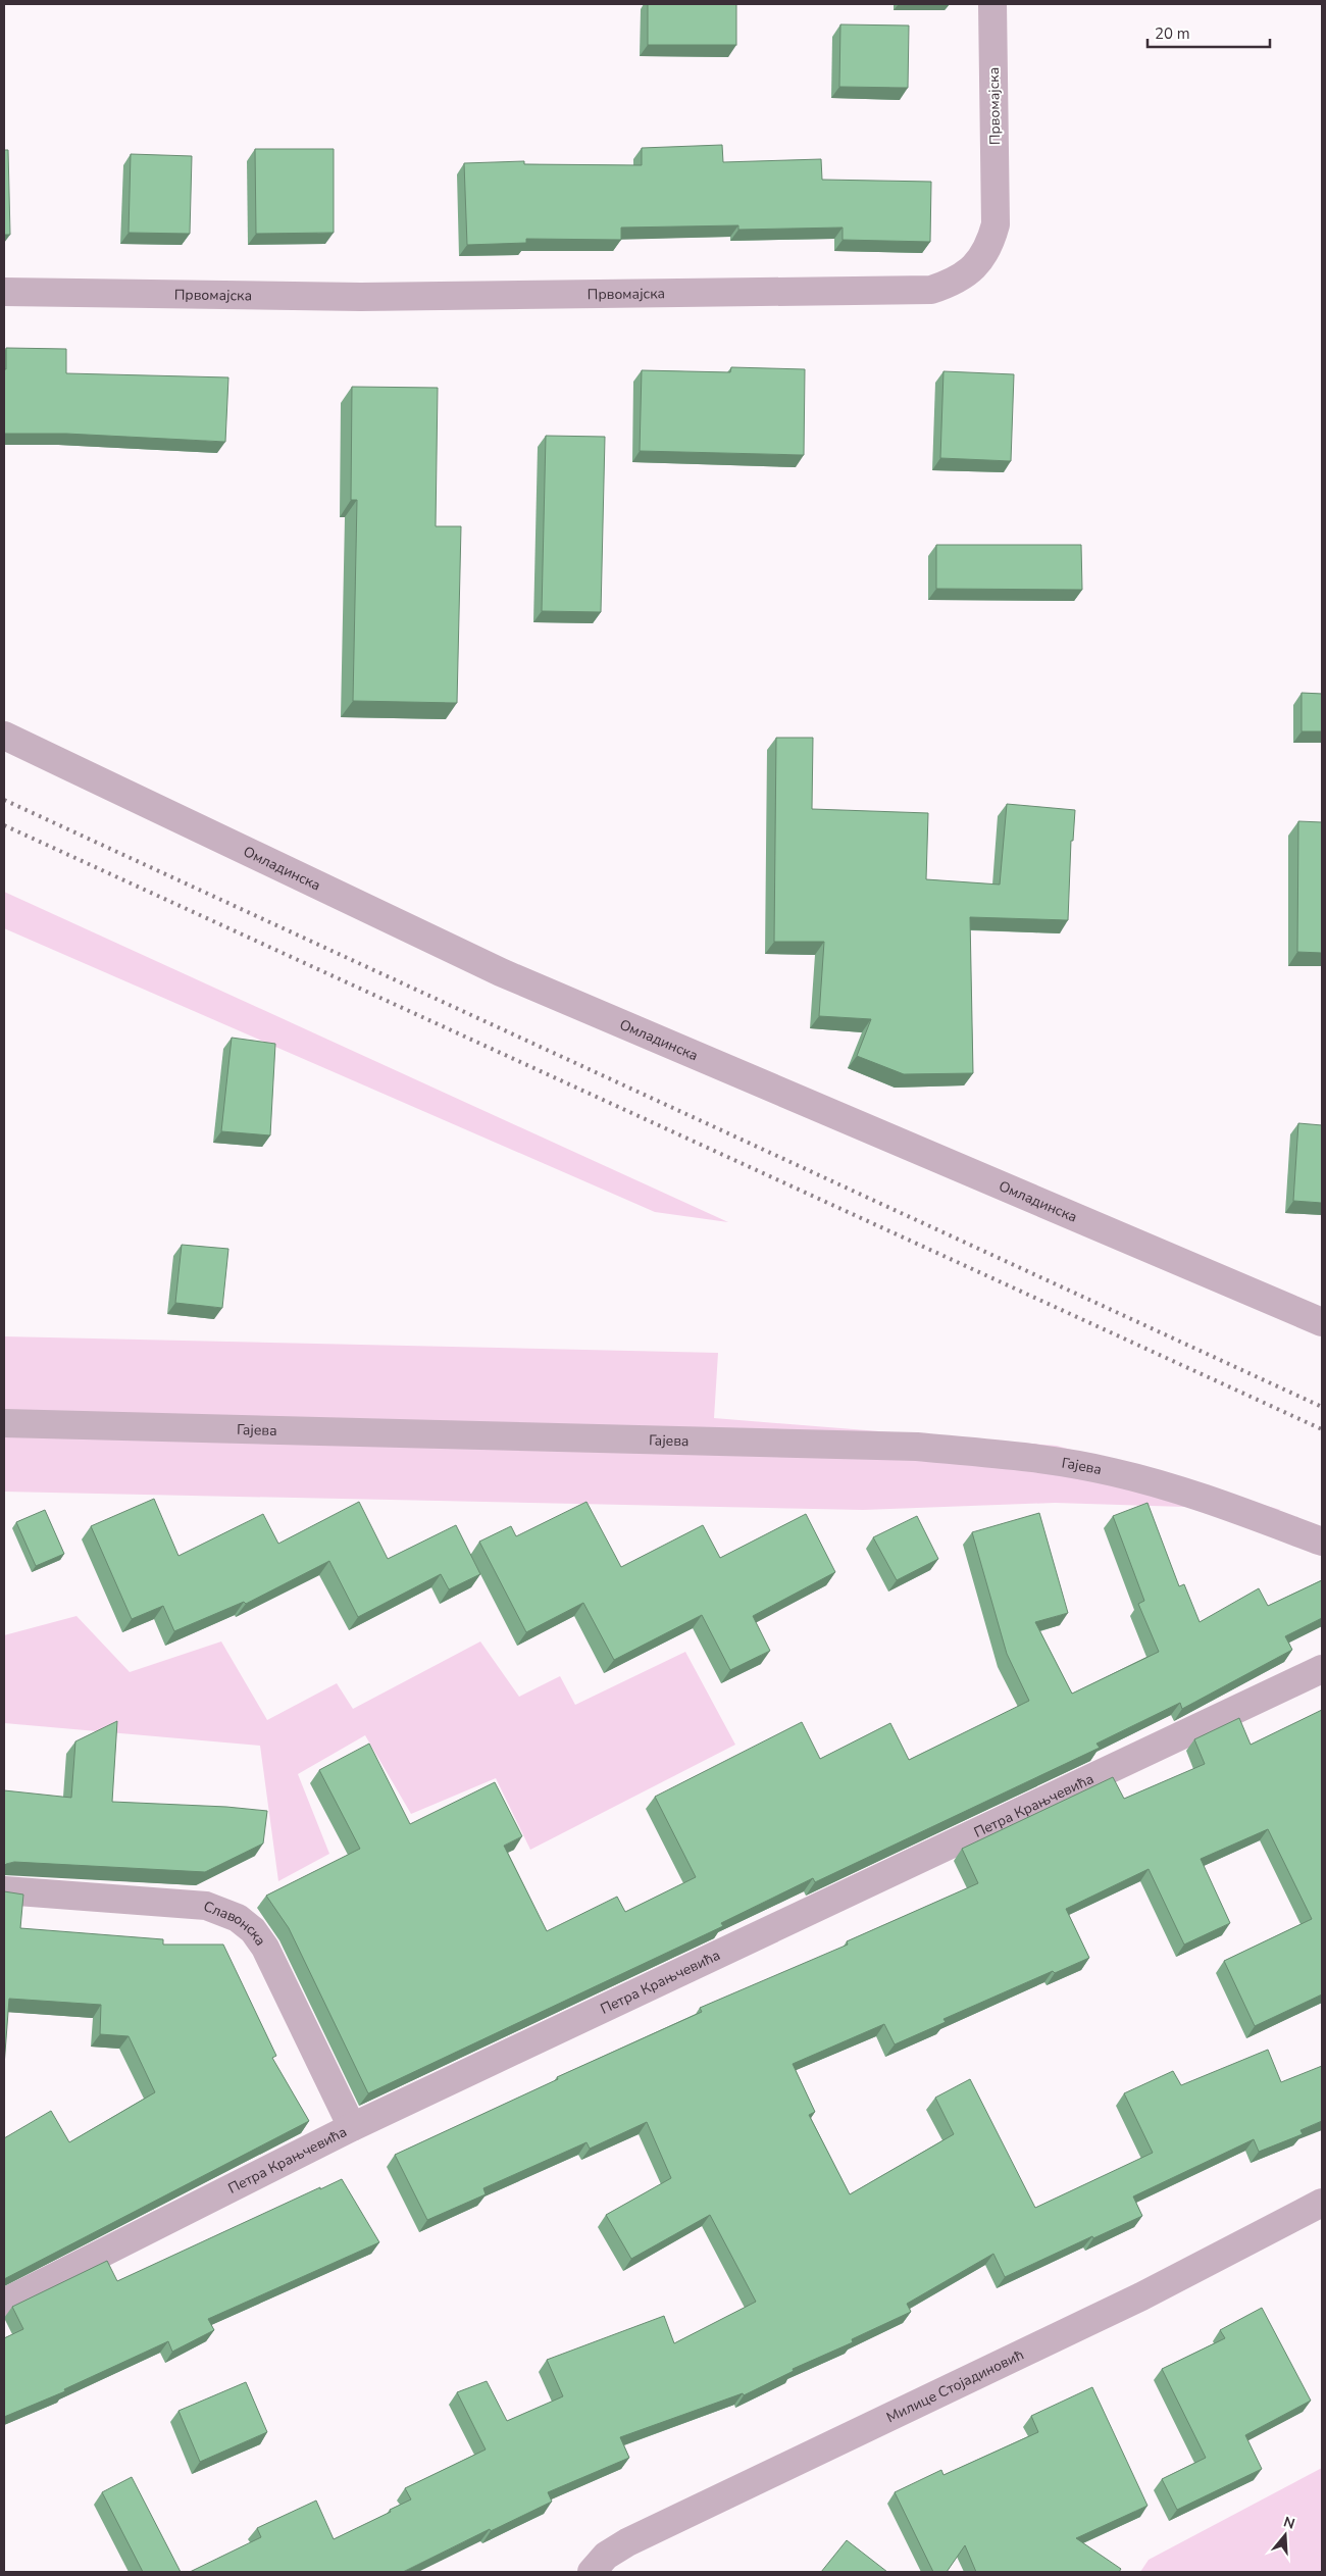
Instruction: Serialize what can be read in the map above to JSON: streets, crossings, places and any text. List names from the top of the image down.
{
  "streets": {
    "street": [
      "Првомајска",
      "Омладинска",
      "Гајева",
      "Петра Крањчевића",
      "Славонска",
      "Милице Стојадиновић"
    ]
  },
  "crossings": [
    ["Петра Крањчевића", "Славонска"]
  ],
  "scale_bar": "20 m",
  "north": "top"
}
